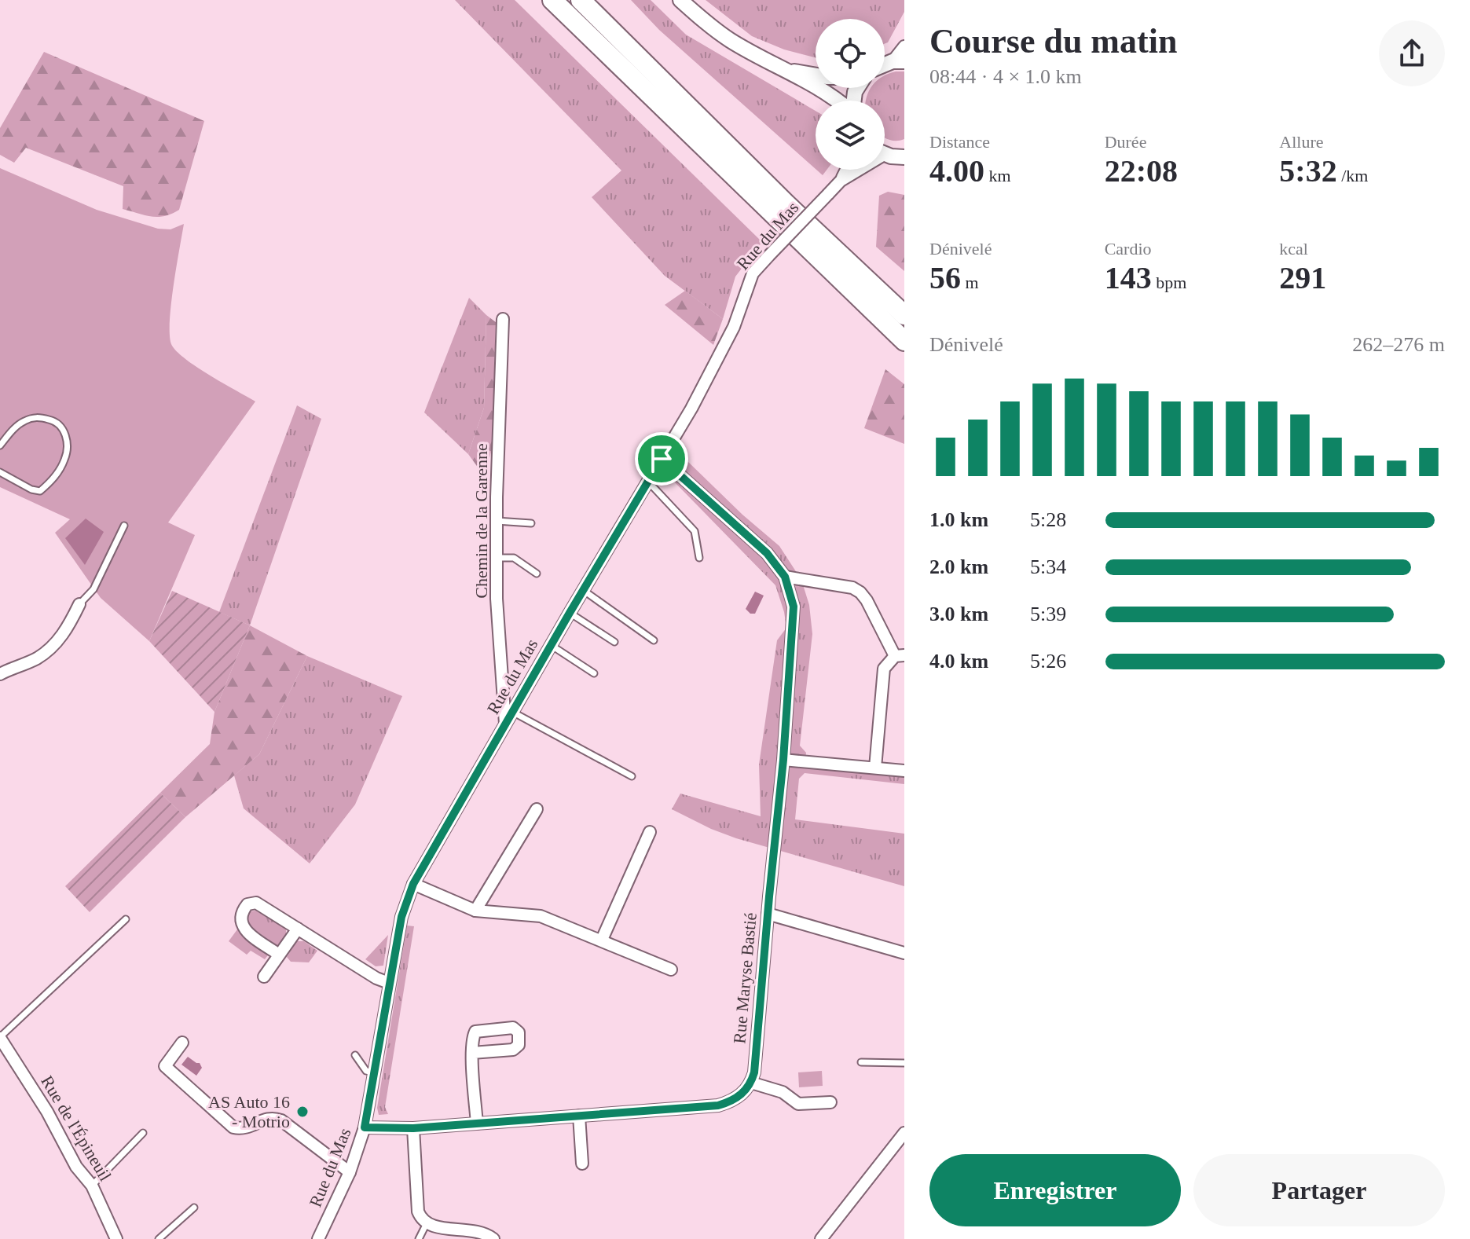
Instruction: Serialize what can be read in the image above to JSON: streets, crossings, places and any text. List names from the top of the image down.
{
  "streets": {
    "street": [
      "Rue du Mas",
      "Chemin de la Garenne",
      "Rue Maryse Bastié",
      "Rue de l'Épineuil"
    ]
  },
  "crossings": [
    ["Rue du Mas", "Chemin de la Garenne"],
    ["Rue du Mas", "Rue Maryse Bastié"]
  ],
  "places": ["AS Auto 16 - Motrio"],
  "page": {
    "heading": ["Course du matin", "08:44 · 4 × 1.0 km"],
    "stats": [
      ["Distance", "4.00 km"],
      ["Durée", "22:08"],
      ["Allure", "5:32 /km"],
      ["Dénivelé", "56 m"],
      ["Cardio", "143 bpm"],
      ["kcal", "291"]
    ],
    "chart": ["Dénivelé", "262–276 m"],
    "list": [
      {
        "name": "1.0 km",
        "note": "5:28"
      },
      {
        "name": "2.0 km",
        "note": "5:34"
      },
      {
        "name": "3.0 km",
        "note": "5:39"
      },
      {
        "name": "4.0 km",
        "note": "5:26"
      }
    ],
    "buttons": ["Enregistrer", "Partager"]
  }
}
